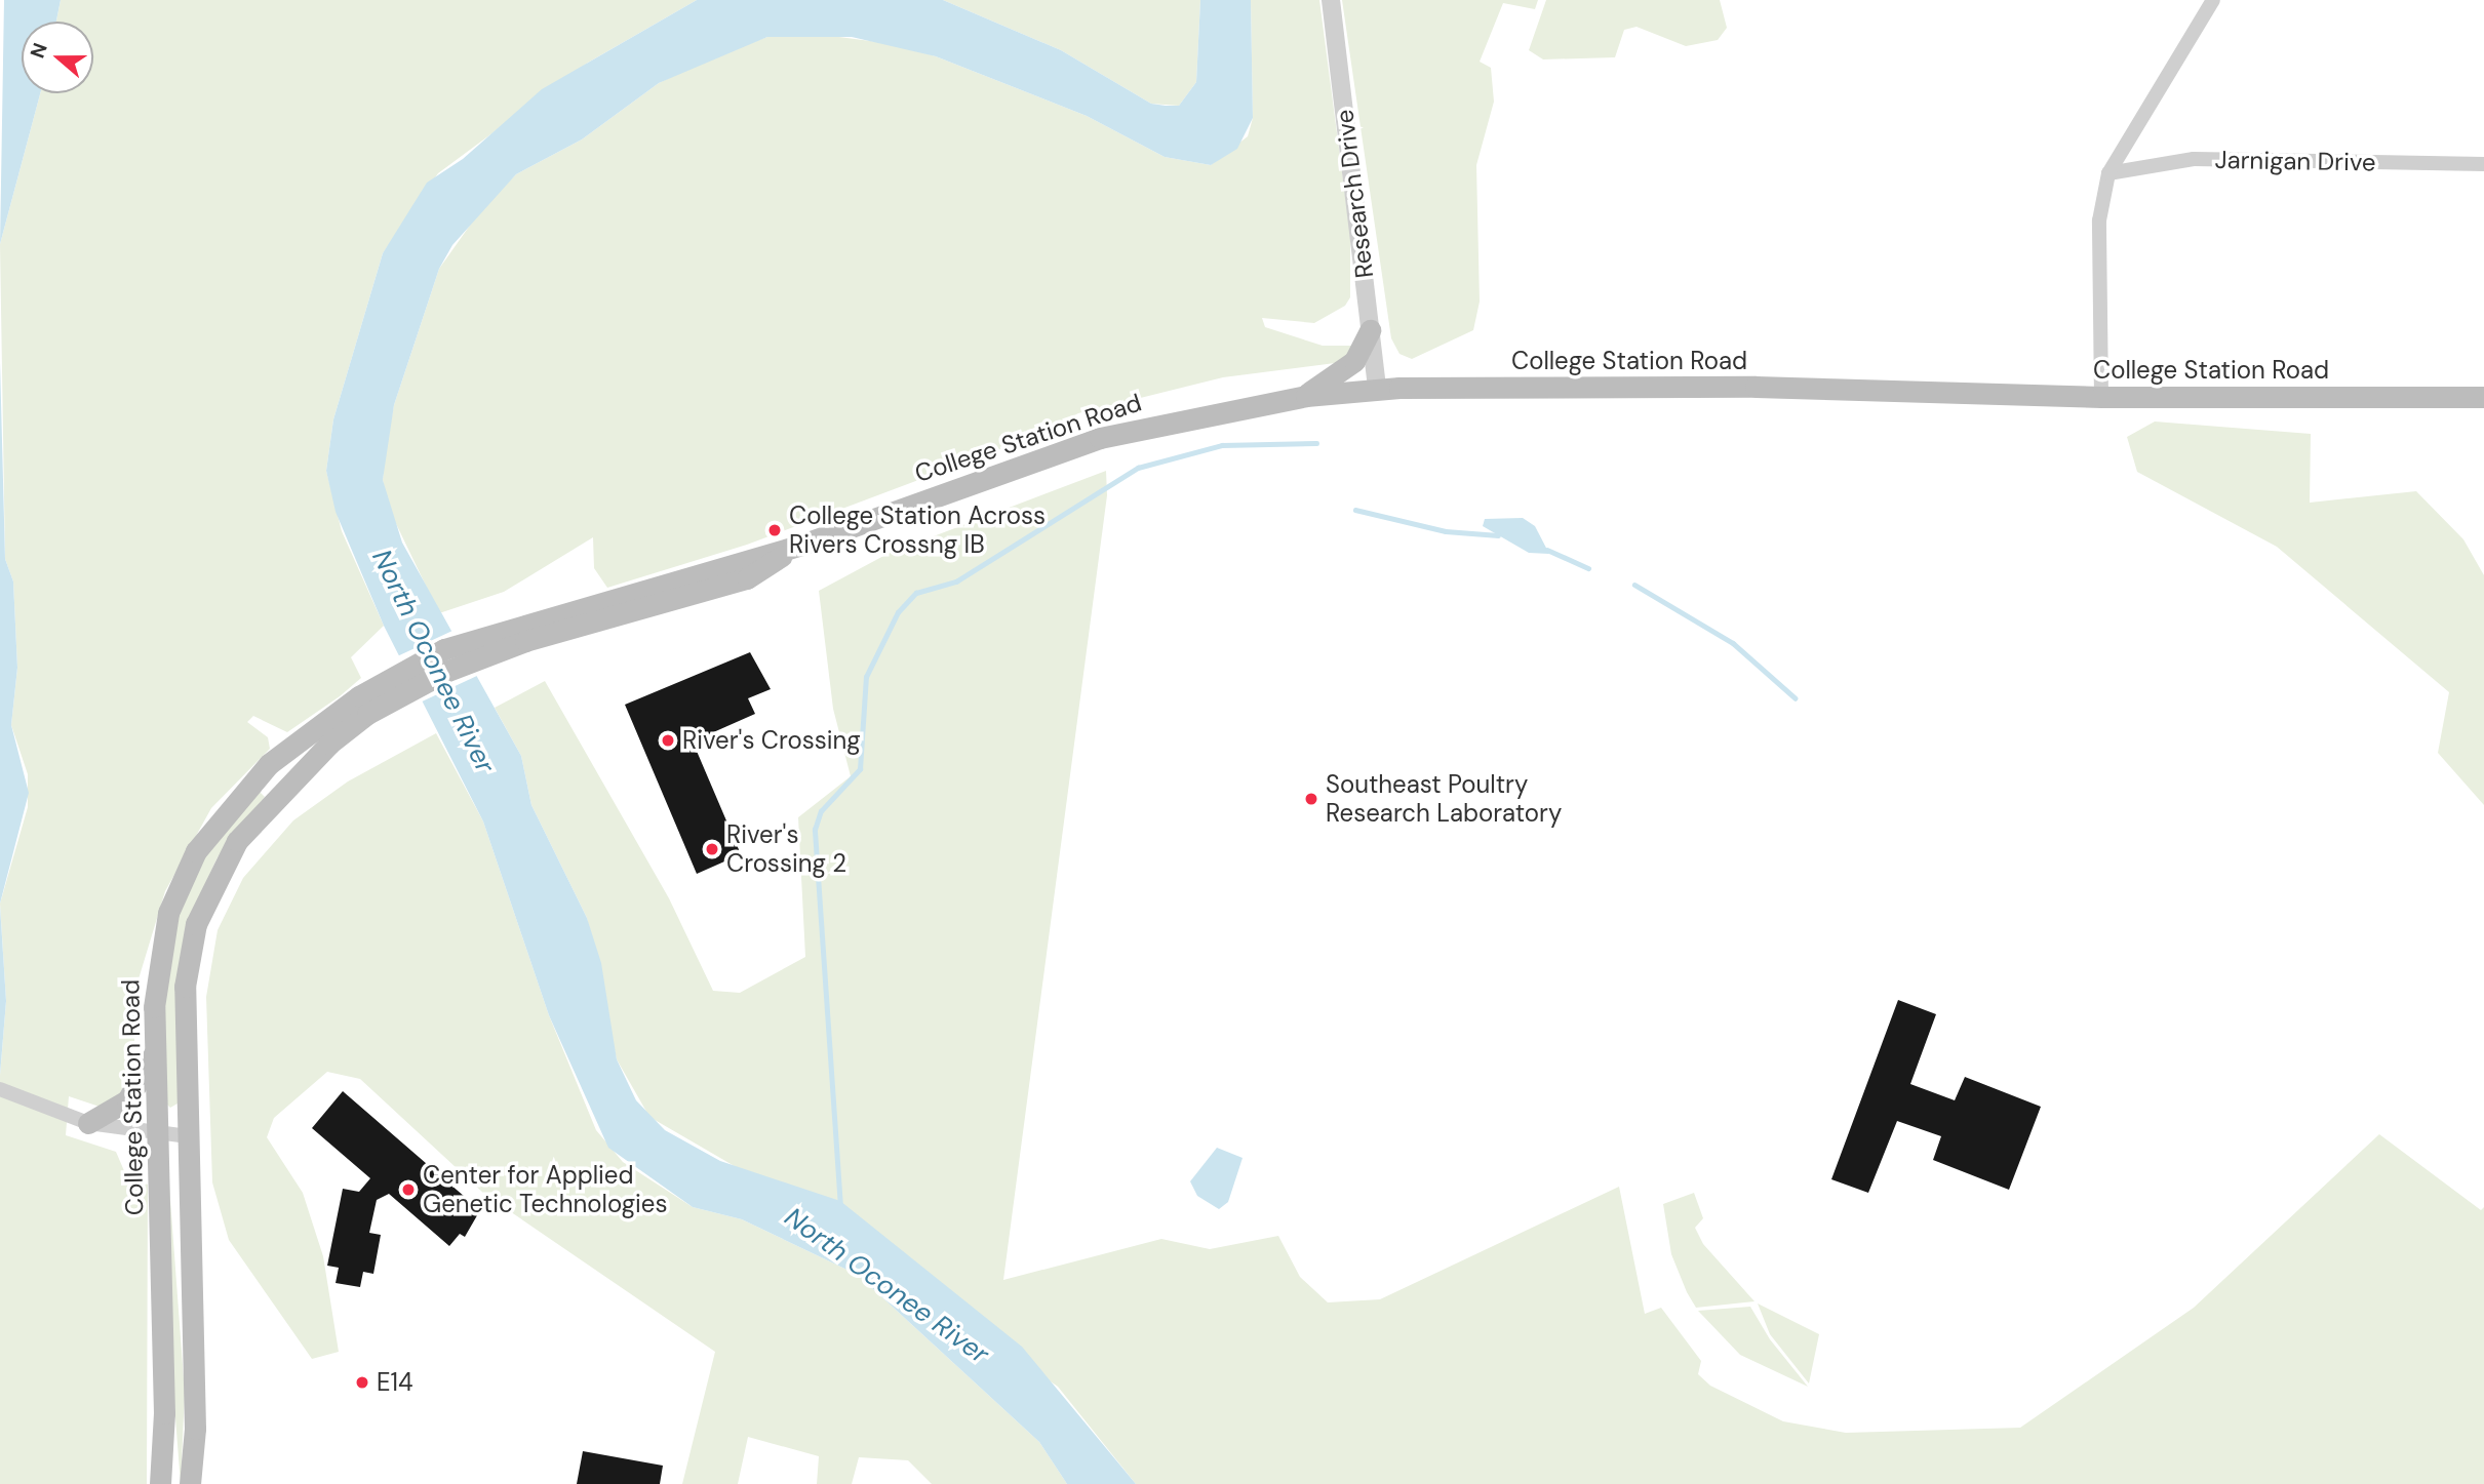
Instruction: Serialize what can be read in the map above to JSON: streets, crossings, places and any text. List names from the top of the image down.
{
  "streets": {
    "main road": ["College Station Road"],
    "street": ["Jarnigan Drive", "Research Drive"]
  },
  "crossings": [
    ["Research Drive", "College Station Road"]
  ],
  "water": ["North Oconee River"],
  "places": [
    "College Station Across Rivers Crossng IB",
    "River's Crossing",
    "Southeast Poultry Research Laboratory",
    "River's Crossing 2",
    "Center for Applied Genetic Technologies",
    "E14"
  ],
  "north": "left"
}
